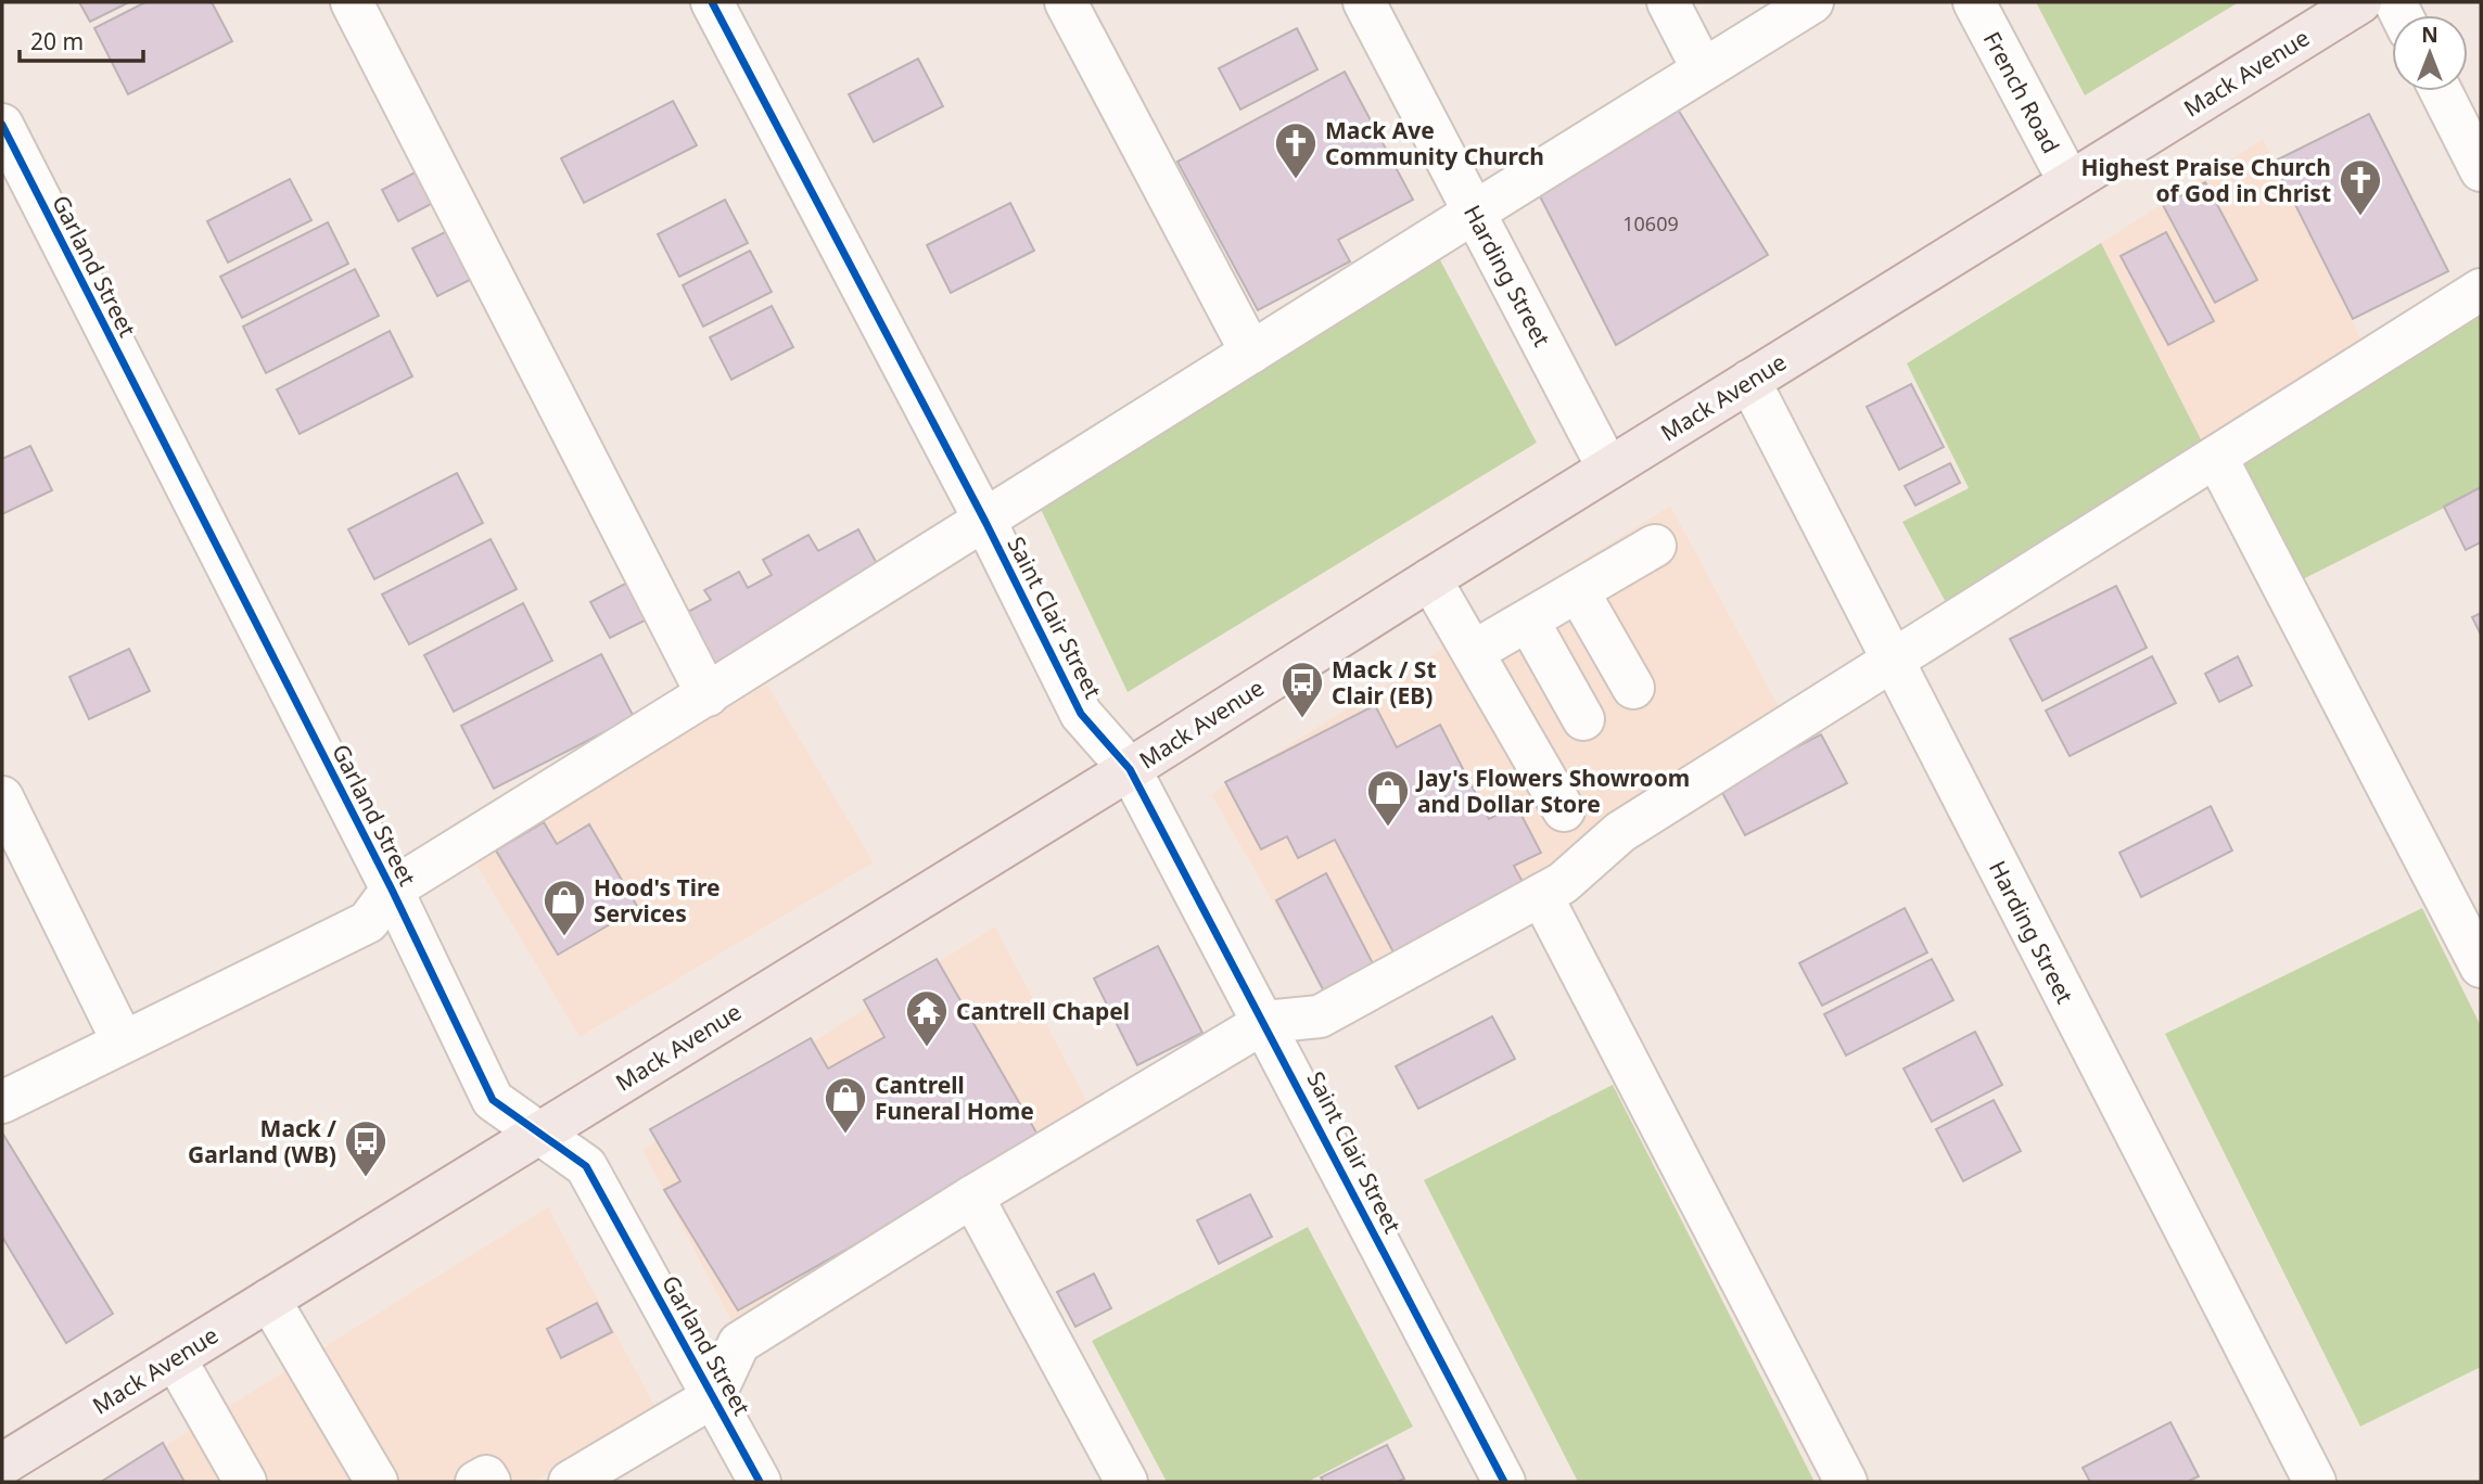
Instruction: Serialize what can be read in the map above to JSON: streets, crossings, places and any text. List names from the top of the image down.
{
  "streets": {
    "main road": ["Mack Avenue"],
    "street": [
      "French Road",
      "Garland Street",
      "Harding Street",
      "Saint Clair Street"
    ]
  },
  "crossings": [
    ["Mack Avenue", "French Road"],
    ["Mack Avenue", "Garland Street"],
    ["Mack Avenue", "Harding Street"],
    ["Mack Avenue", "Saint Clair Street"]
  ],
  "places": {
    "church": ["Mack Ave Community Church", "Highest Praise Church of God in Christ"],
    "bus stop": ["Mack / St Clair (EB)", "Mack / Garland (WB)"],
    "shop": ["Jay's Flowers Showroom and Dollar Store", "Hood's Tire Services", "Cantrell Funeral Home"],
    "temple": ["Cantrell Chapel"]
  },
  "house_numbers": ["10609"],
  "scale_bar": "20 m",
  "north": "top"
}
